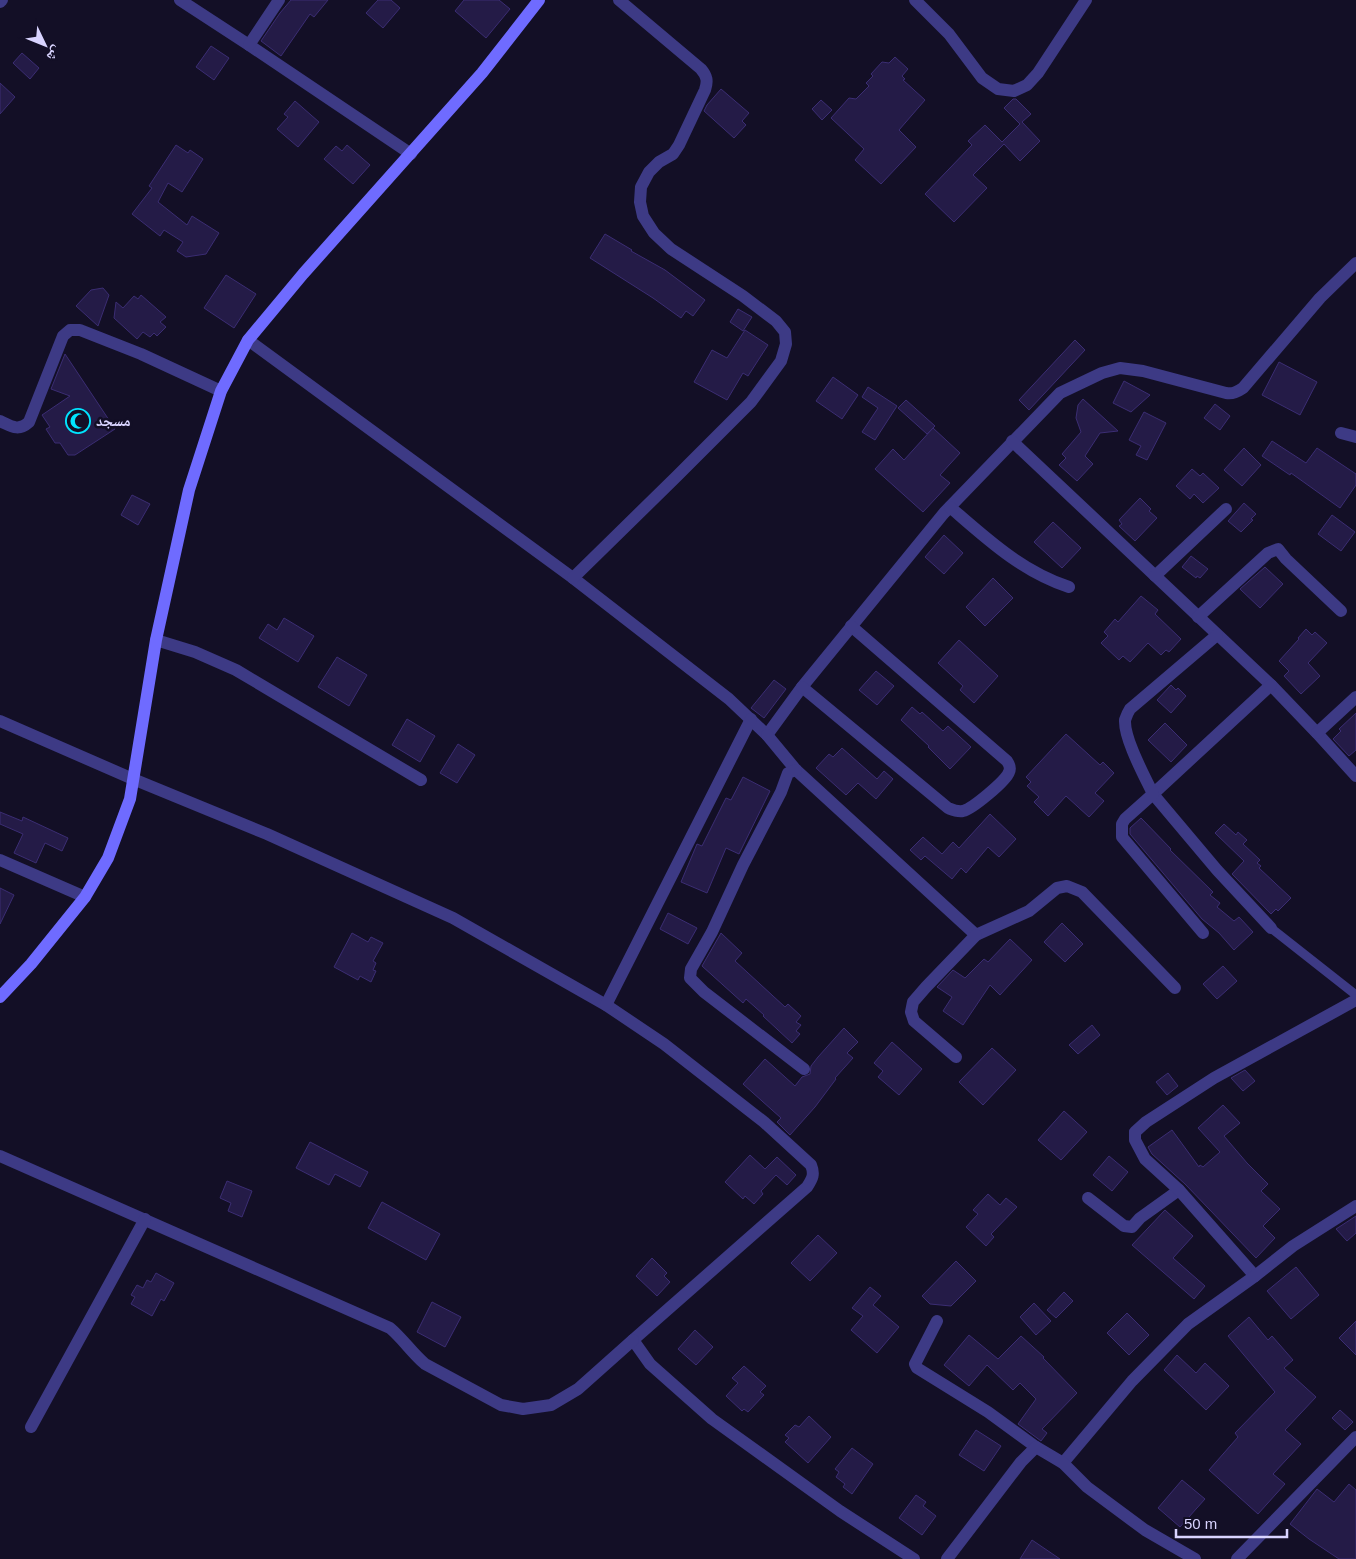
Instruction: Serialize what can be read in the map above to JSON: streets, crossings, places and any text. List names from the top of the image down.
{
  "places": {
    "mosque": ["مسجد"]
  },
  "scale_bar": "50 m",
  "north": "bottom right"
}
